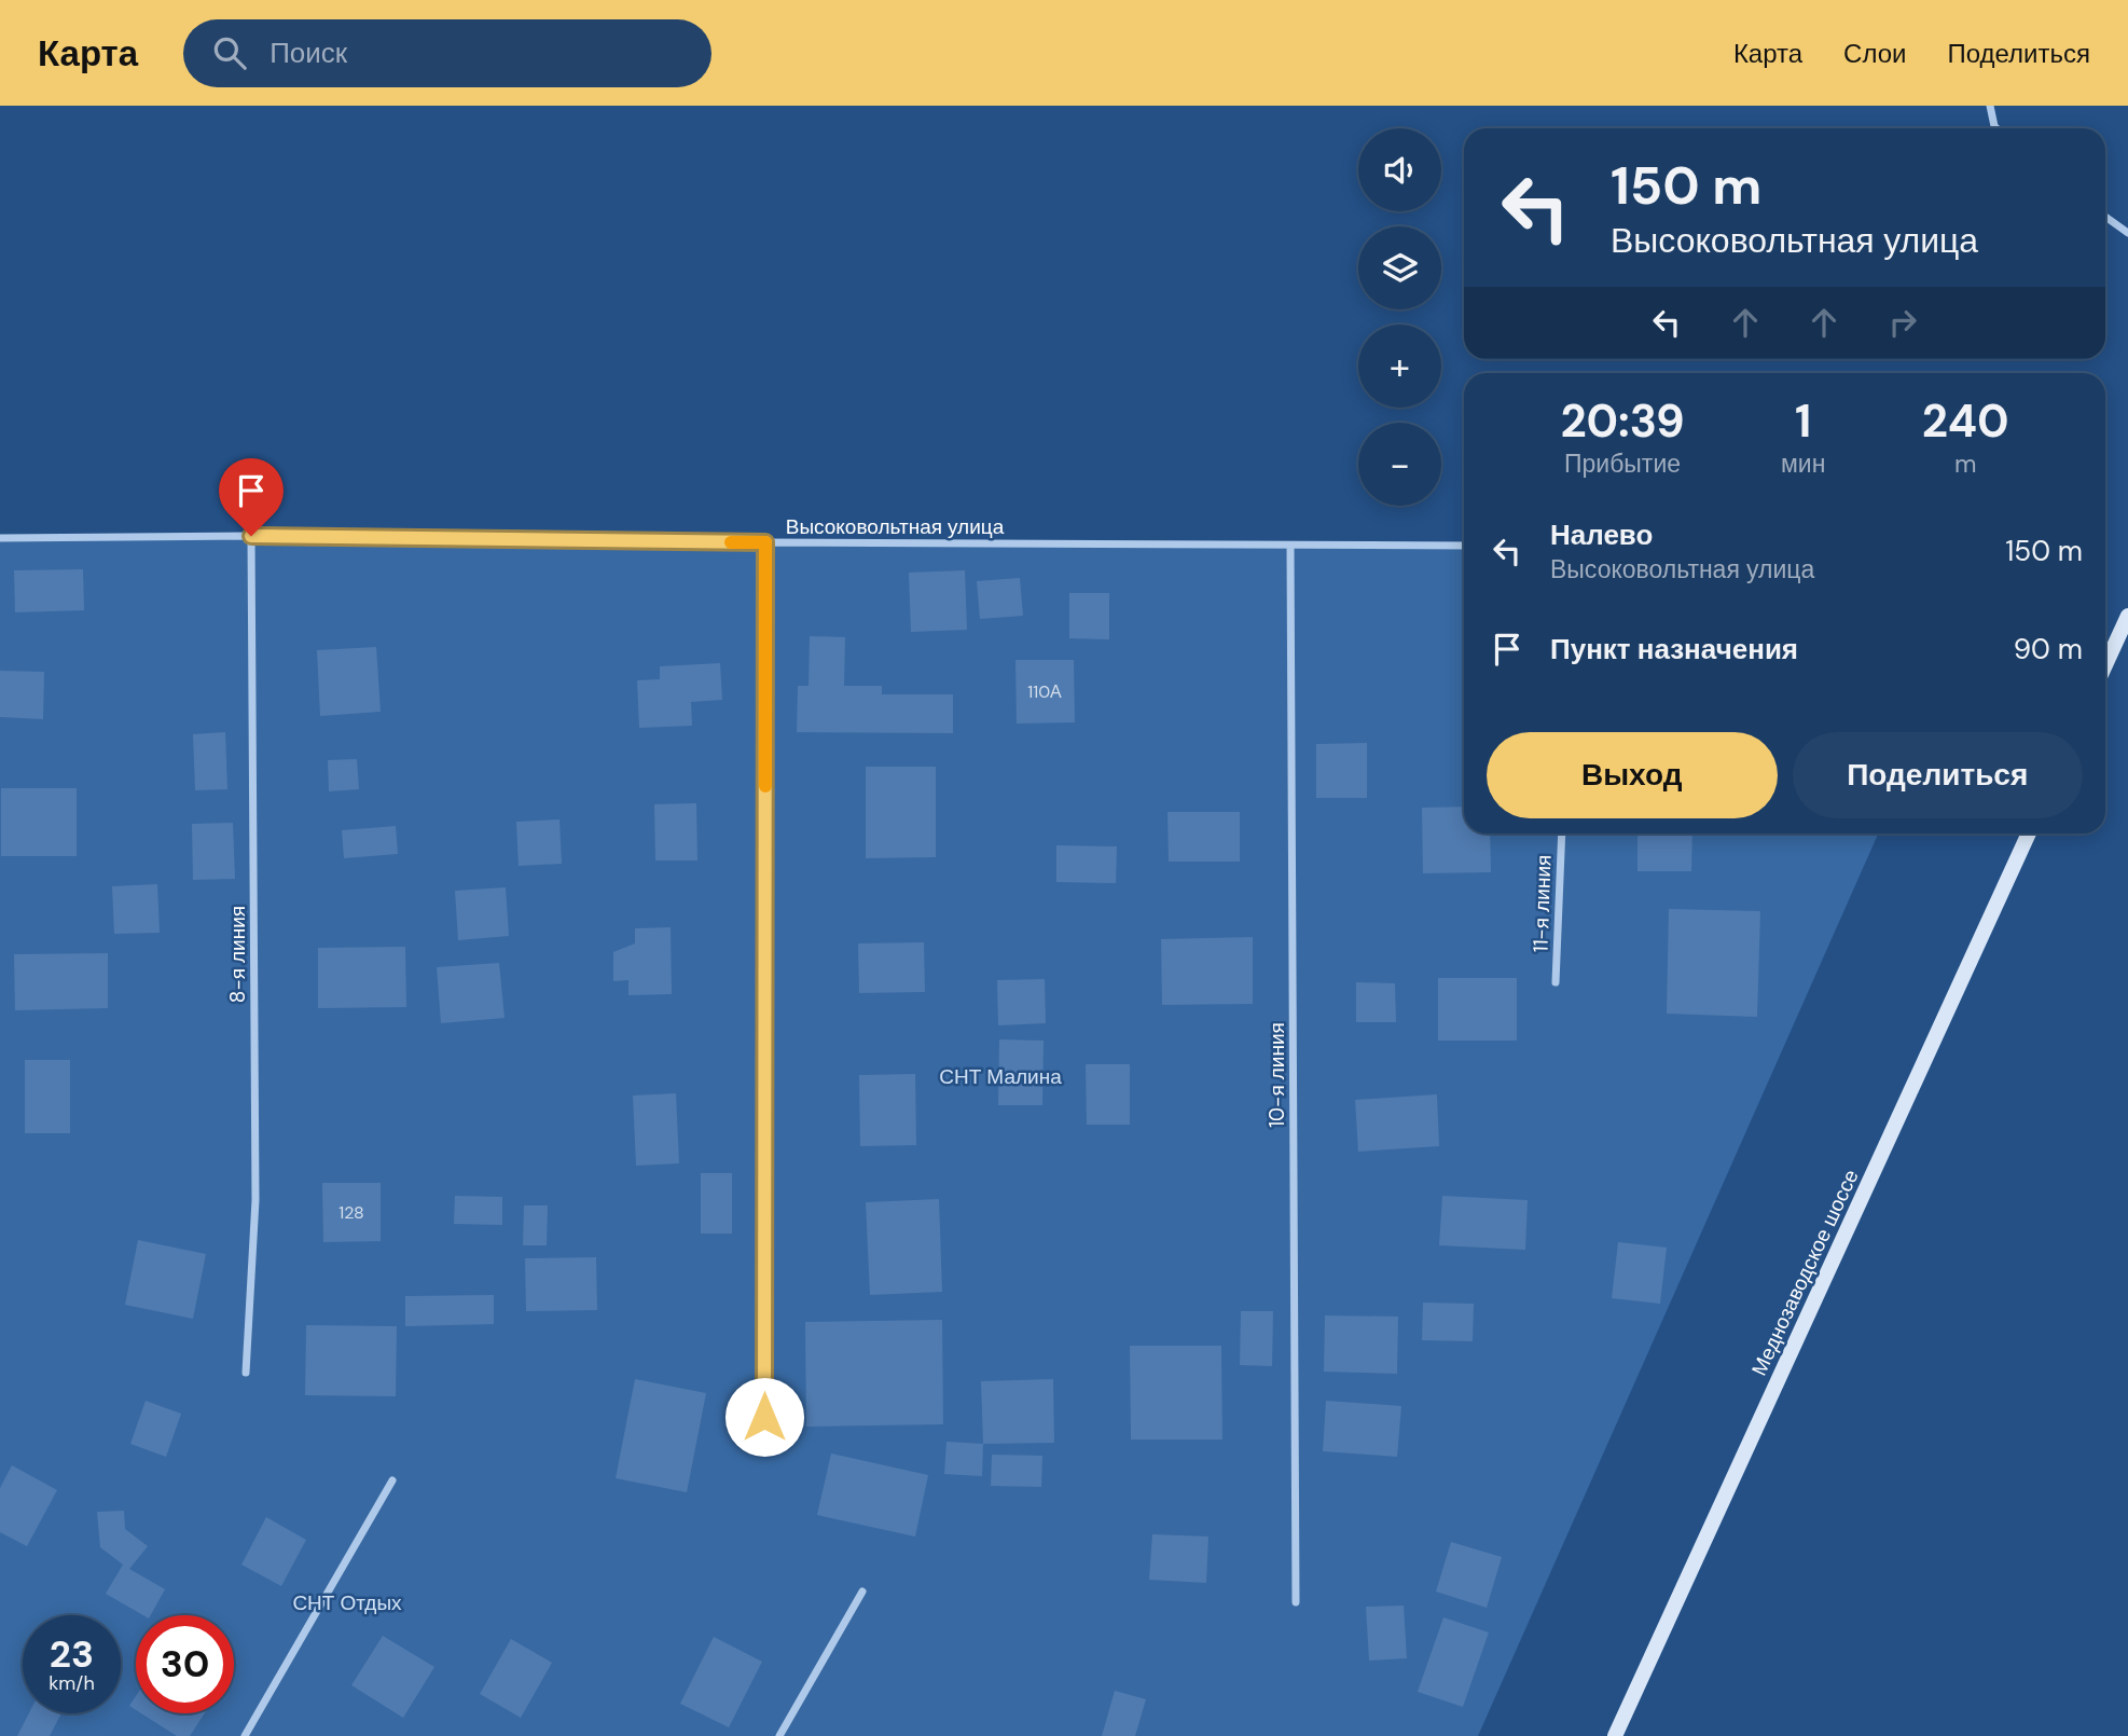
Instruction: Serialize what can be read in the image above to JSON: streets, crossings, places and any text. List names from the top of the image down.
{
  "streets": {
    "main road": ["Меднозаводское шоссе"],
    "street": [
      "Высоковольтная улица",
      "11-я линия",
      "8-я линия",
      "10-я линия"
    ]
  },
  "crossings": [
    ["Высоковольтная улица", "8-я линия"],
    ["Высоковольтная улица", "10-я линия"]
  ],
  "parks": ["СНТ Малина", "СНТ Отдых"],
  "house_numbers": ["110А", "128"],
  "page": {
    "header": "Карта",
    "search": "Поиск",
    "nav": ["Карта", "Слои", "Поделиться"],
    "map_buttons": ["+", "−"],
    "turn": ["150 m", "Высоковольтная улица"],
    "eta": [
      "20:39",
      "Прибытие",
      "1",
      "мин",
      "240",
      "m"
    ],
    "list": [
      {
        "name": "Налево",
        "note": "Высоковольтная улица",
        "value": "150 m"
      },
      {
        "name": "Пункт назначения",
        "value": "90 m"
      }
    ],
    "buttons": ["Выход", "Поделиться"],
    "speed": "23 km/h",
    "limit": "30"
  }
}
